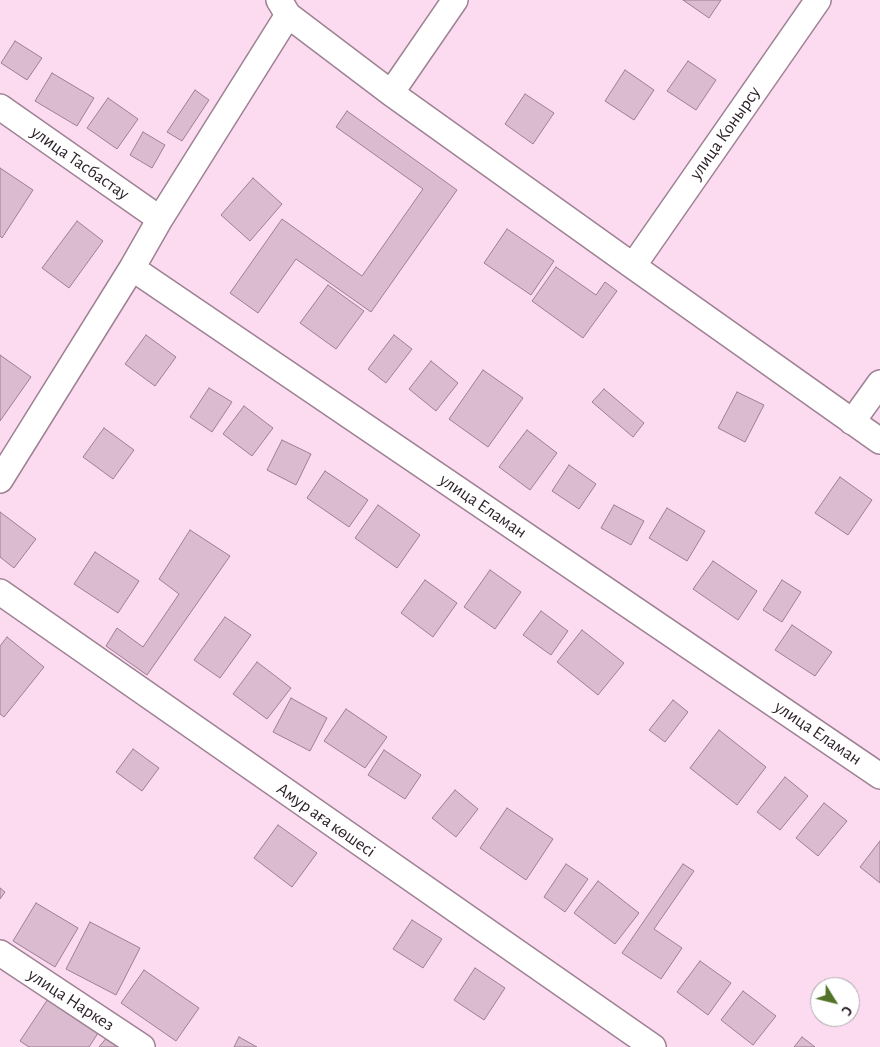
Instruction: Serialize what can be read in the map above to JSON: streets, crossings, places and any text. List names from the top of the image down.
{
  "streets": {
    "street": [
      "улица Конырсу",
      "улица Тасбастау",
      "улица Еламан",
      "Амур аға көшесі",
      "улица Наркез"
    ]
  },
  "north": "bottom right"
}
